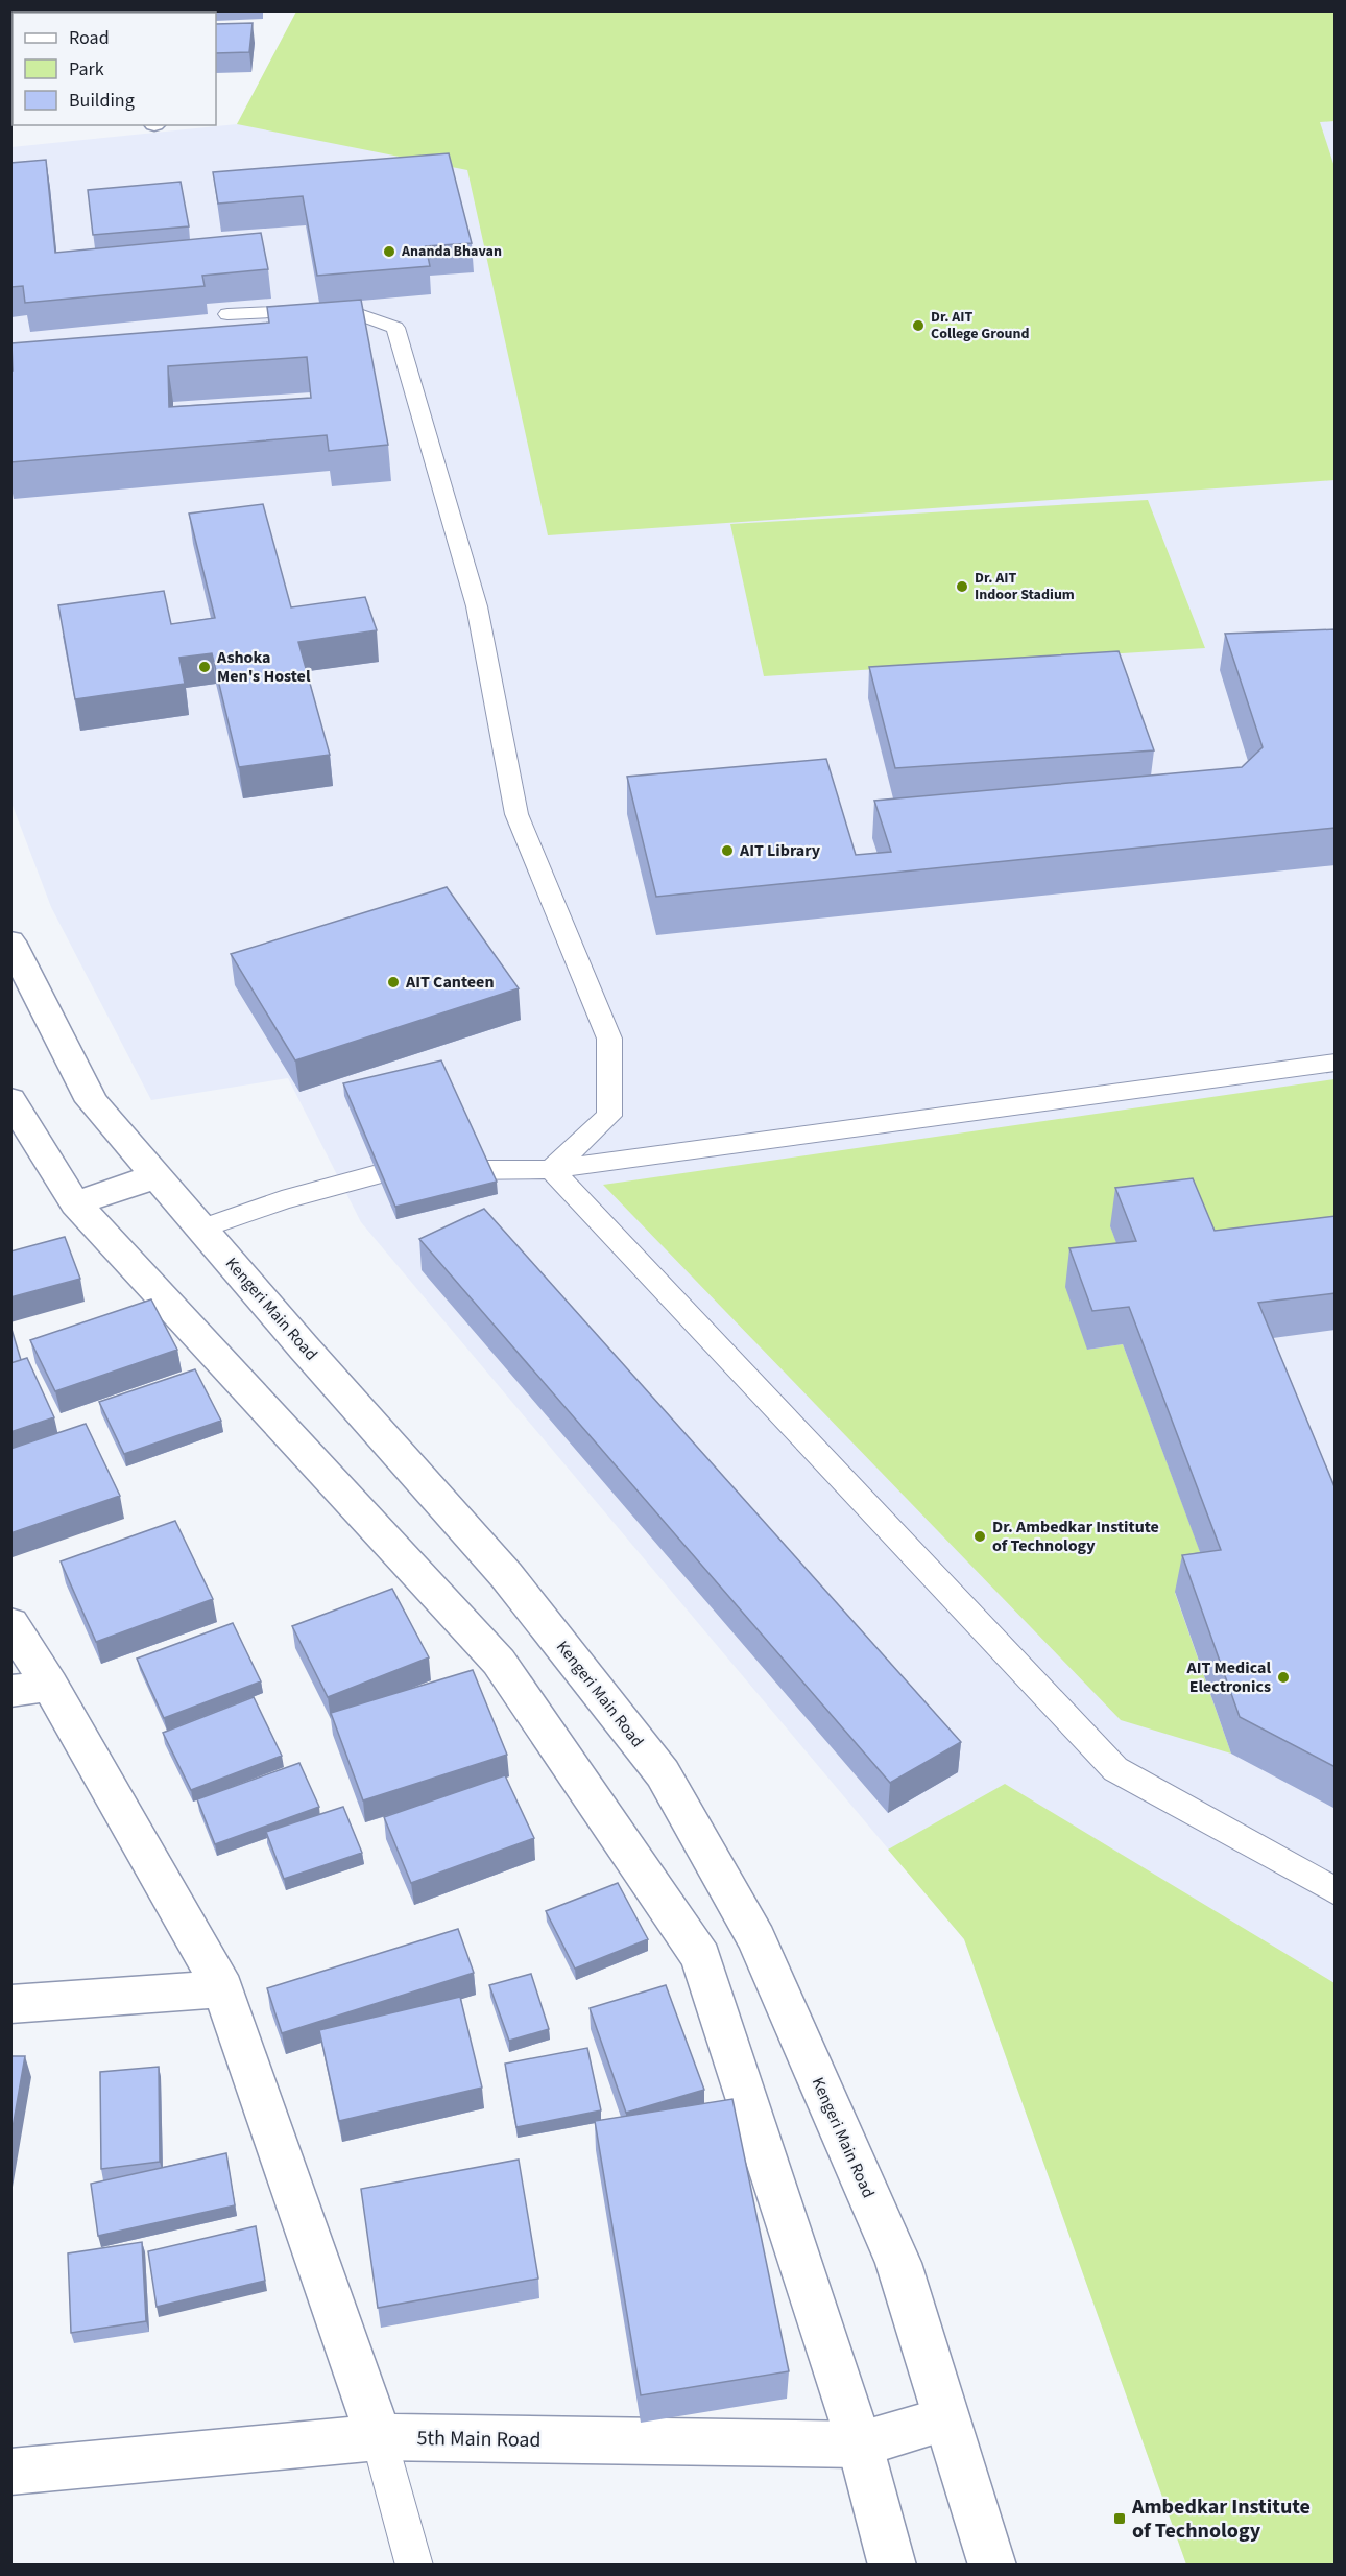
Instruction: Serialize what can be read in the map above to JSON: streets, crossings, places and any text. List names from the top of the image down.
{
  "streets": {
    "main road": ["Kengeri Main Road", "5th Main Road"]
  },
  "crossings": [
    ["Kengeri Main Road", "5th Main Road"]
  ],
  "places": {
    "other": [
      "Ananda Bhavan",
      "Dr. AIT College Ground",
      "Dr. AIT Indoor Stadium",
      "Ashoka Men's Hostel",
      "AIT Library",
      "AIT Canteen",
      "Dr. Ambedkar Institute of Technology",
      "AIT Medical Electronics"
    ],
    "transit": ["Ambedkar Institute of Technology"]
  },
  "legend": ["Road", "Park", "Building"]
}
